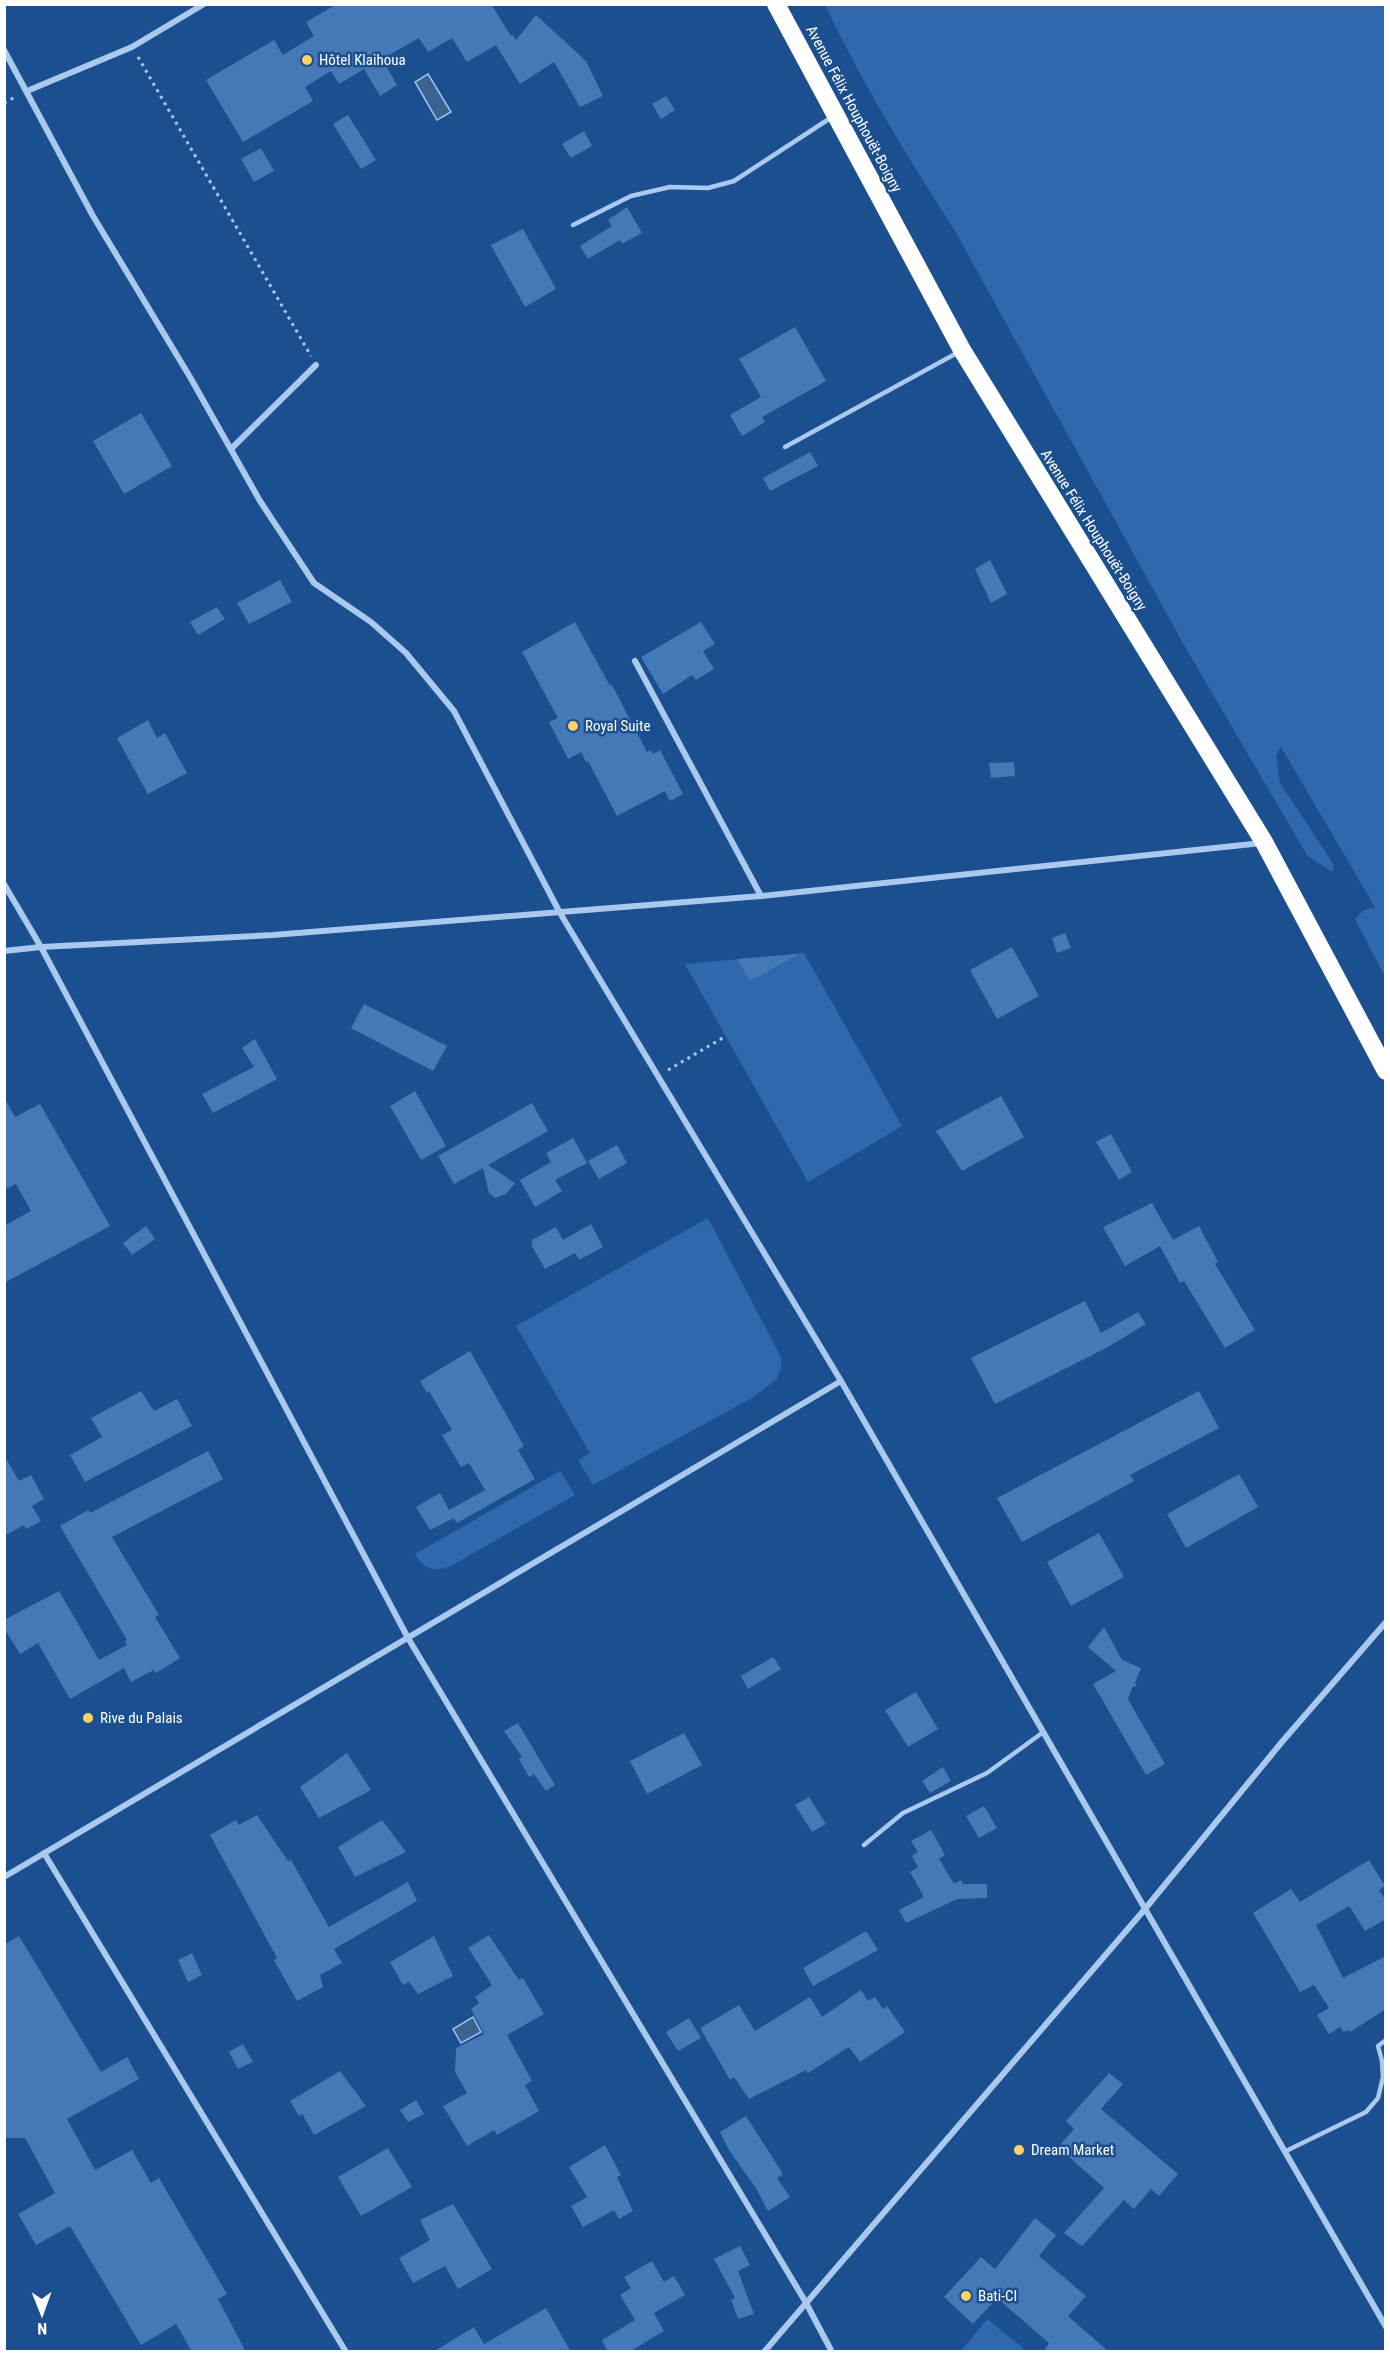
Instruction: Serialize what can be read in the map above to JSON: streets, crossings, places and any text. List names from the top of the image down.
{
  "streets": {
    "highway": ["Avenue Félix Houphouët-Boigny"]
  },
  "places": [
    "Hôtel Klaihoua",
    "Royal Suite",
    "Rive du Palais",
    "Dream Market",
    "Bati-CI"
  ],
  "north": "bottom"
}
